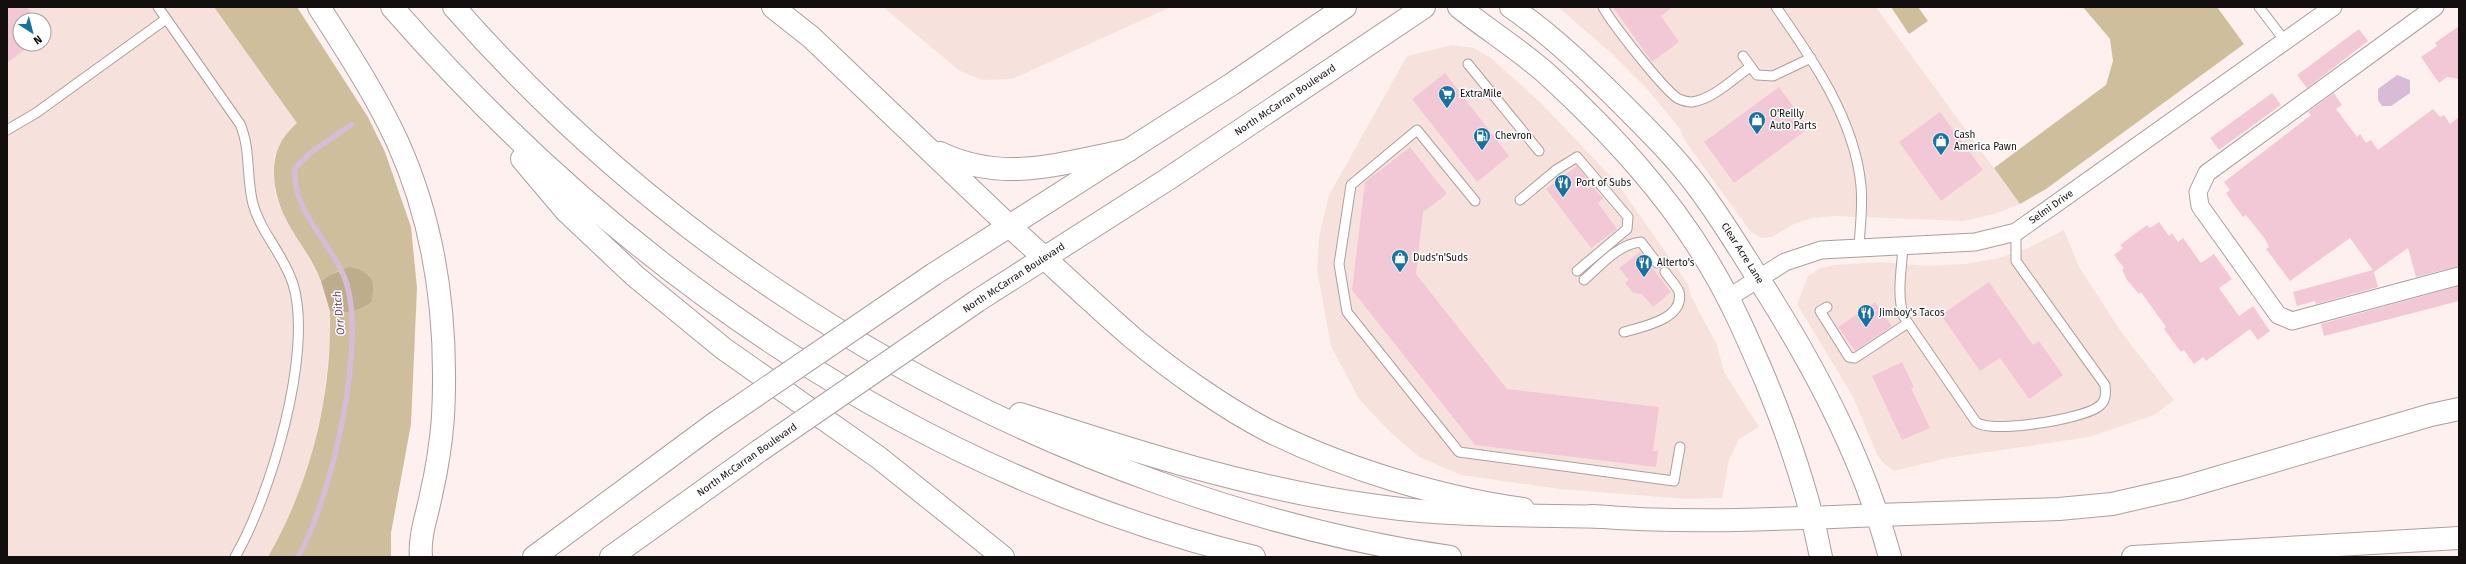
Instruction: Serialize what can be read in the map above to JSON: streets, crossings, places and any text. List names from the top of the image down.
{
  "streets": {
    "main road": ["North McCarran Boulevard", "Clear Acre Lane"],
    "street": ["Selmi Drive"]
  },
  "crossings": [
    ["Selmi Drive", "Clear Acre Lane"]
  ],
  "water": ["Orr Ditch"],
  "places": {
    "supermarket": ["ExtraMile"],
    "shop": ["O'Reilly Auto Parts", "Cash America Pawn", "Duds'n'Suds"],
    "fuel station": ["Chevron"],
    "restaurant": ["Port of Subs", "Alterto's", "Jimboy's Tacos"]
  },
  "north": "bottom right"
}
